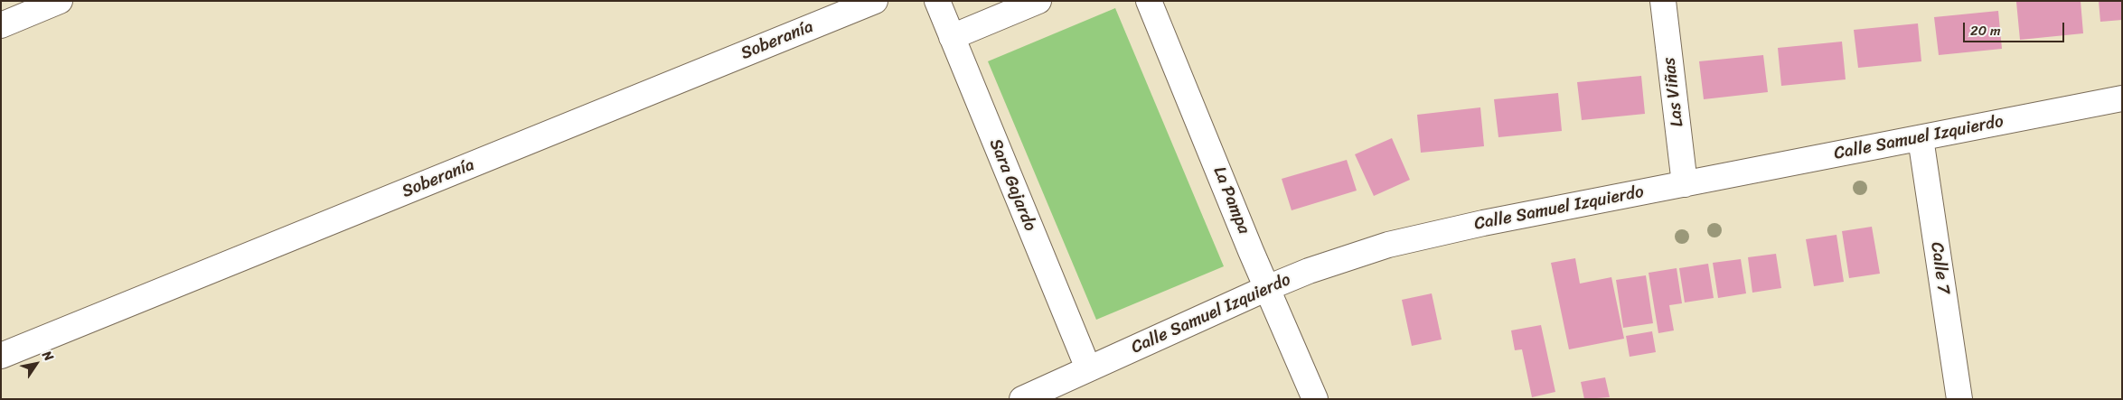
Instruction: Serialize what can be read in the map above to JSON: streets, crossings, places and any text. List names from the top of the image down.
{
  "streets": {
    "street": [
      "Soberanía",
      "Las Viñas",
      "Calle Samuel Izquierdo",
      "Sara Gajardo",
      "La Pampa",
      "Calle 7"
    ]
  },
  "crossings": [
    ["Las Viñas", "Calle Samuel Izquierdo"],
    ["Calle Samuel Izquierdo", "Sara Gajardo"],
    ["Calle Samuel Izquierdo", "La Pampa"],
    ["Calle Samuel Izquierdo", "Calle 7"]
  ],
  "scale_bar": "20 m",
  "north": "top right"
}
